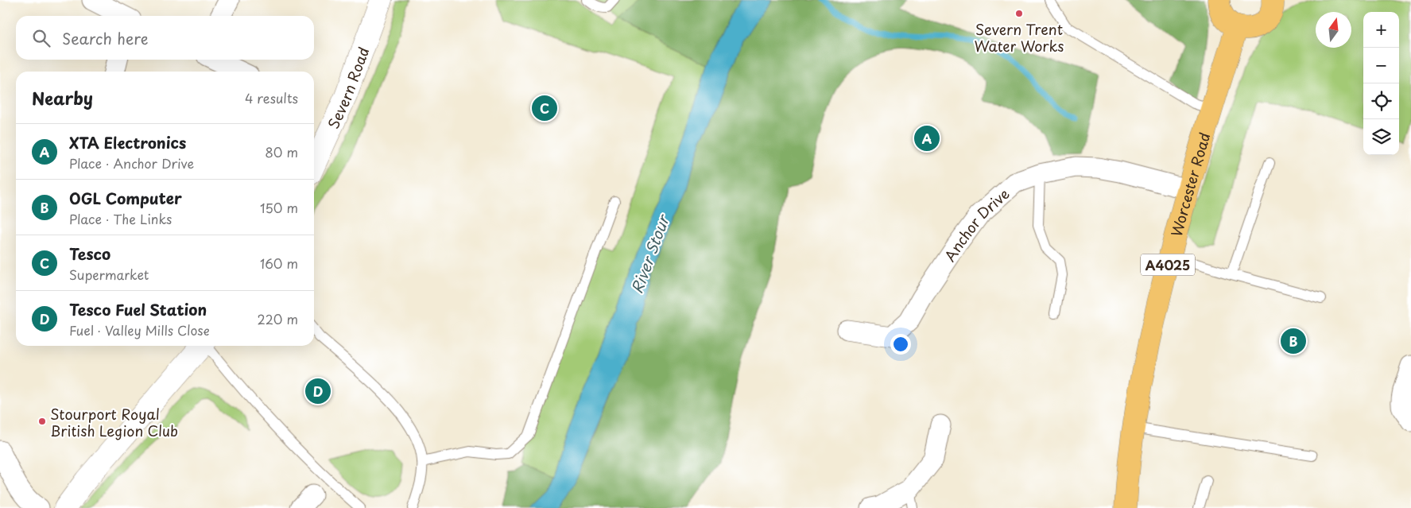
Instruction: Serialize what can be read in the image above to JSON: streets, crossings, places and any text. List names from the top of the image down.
{
  "streets": {
    "main road": ["Worcester Road", "A4025"],
    "street": ["Severn Road", "Anchor Drive"]
  },
  "crossings": [
    ["Worcester Road", "Anchor Drive"]
  ],
  "water": ["River Stour"],
  "places": ["Severn Trent Water Works", "Stourport Royal British Legion Club"],
  "north": "top",
  "page": {
    "map_buttons": ["+", "−"],
    "search": "Search here",
    "heading": ["Nearby", "4 results"],
    "pins": [
      "C",
      "A",
      "B",
      "D"
    ],
    "list": [
      {
        "mark": "A",
        "name": "XTA Electronics",
        "note": "Place · Anchor Drive",
        "value": "80 m"
      },
      {
        "mark": "B",
        "name": "OGL Computer",
        "note": "Place · The Links",
        "value": "150 m"
      },
      {
        "mark": "C",
        "name": "Tesco",
        "note": "Supermarket",
        "value": "160 m"
      },
      {
        "mark": "D",
        "name": "Tesco Fuel Station",
        "note": "Fuel · Valley Mills Close",
        "value": "220 m"
      }
    ]
  }
}
